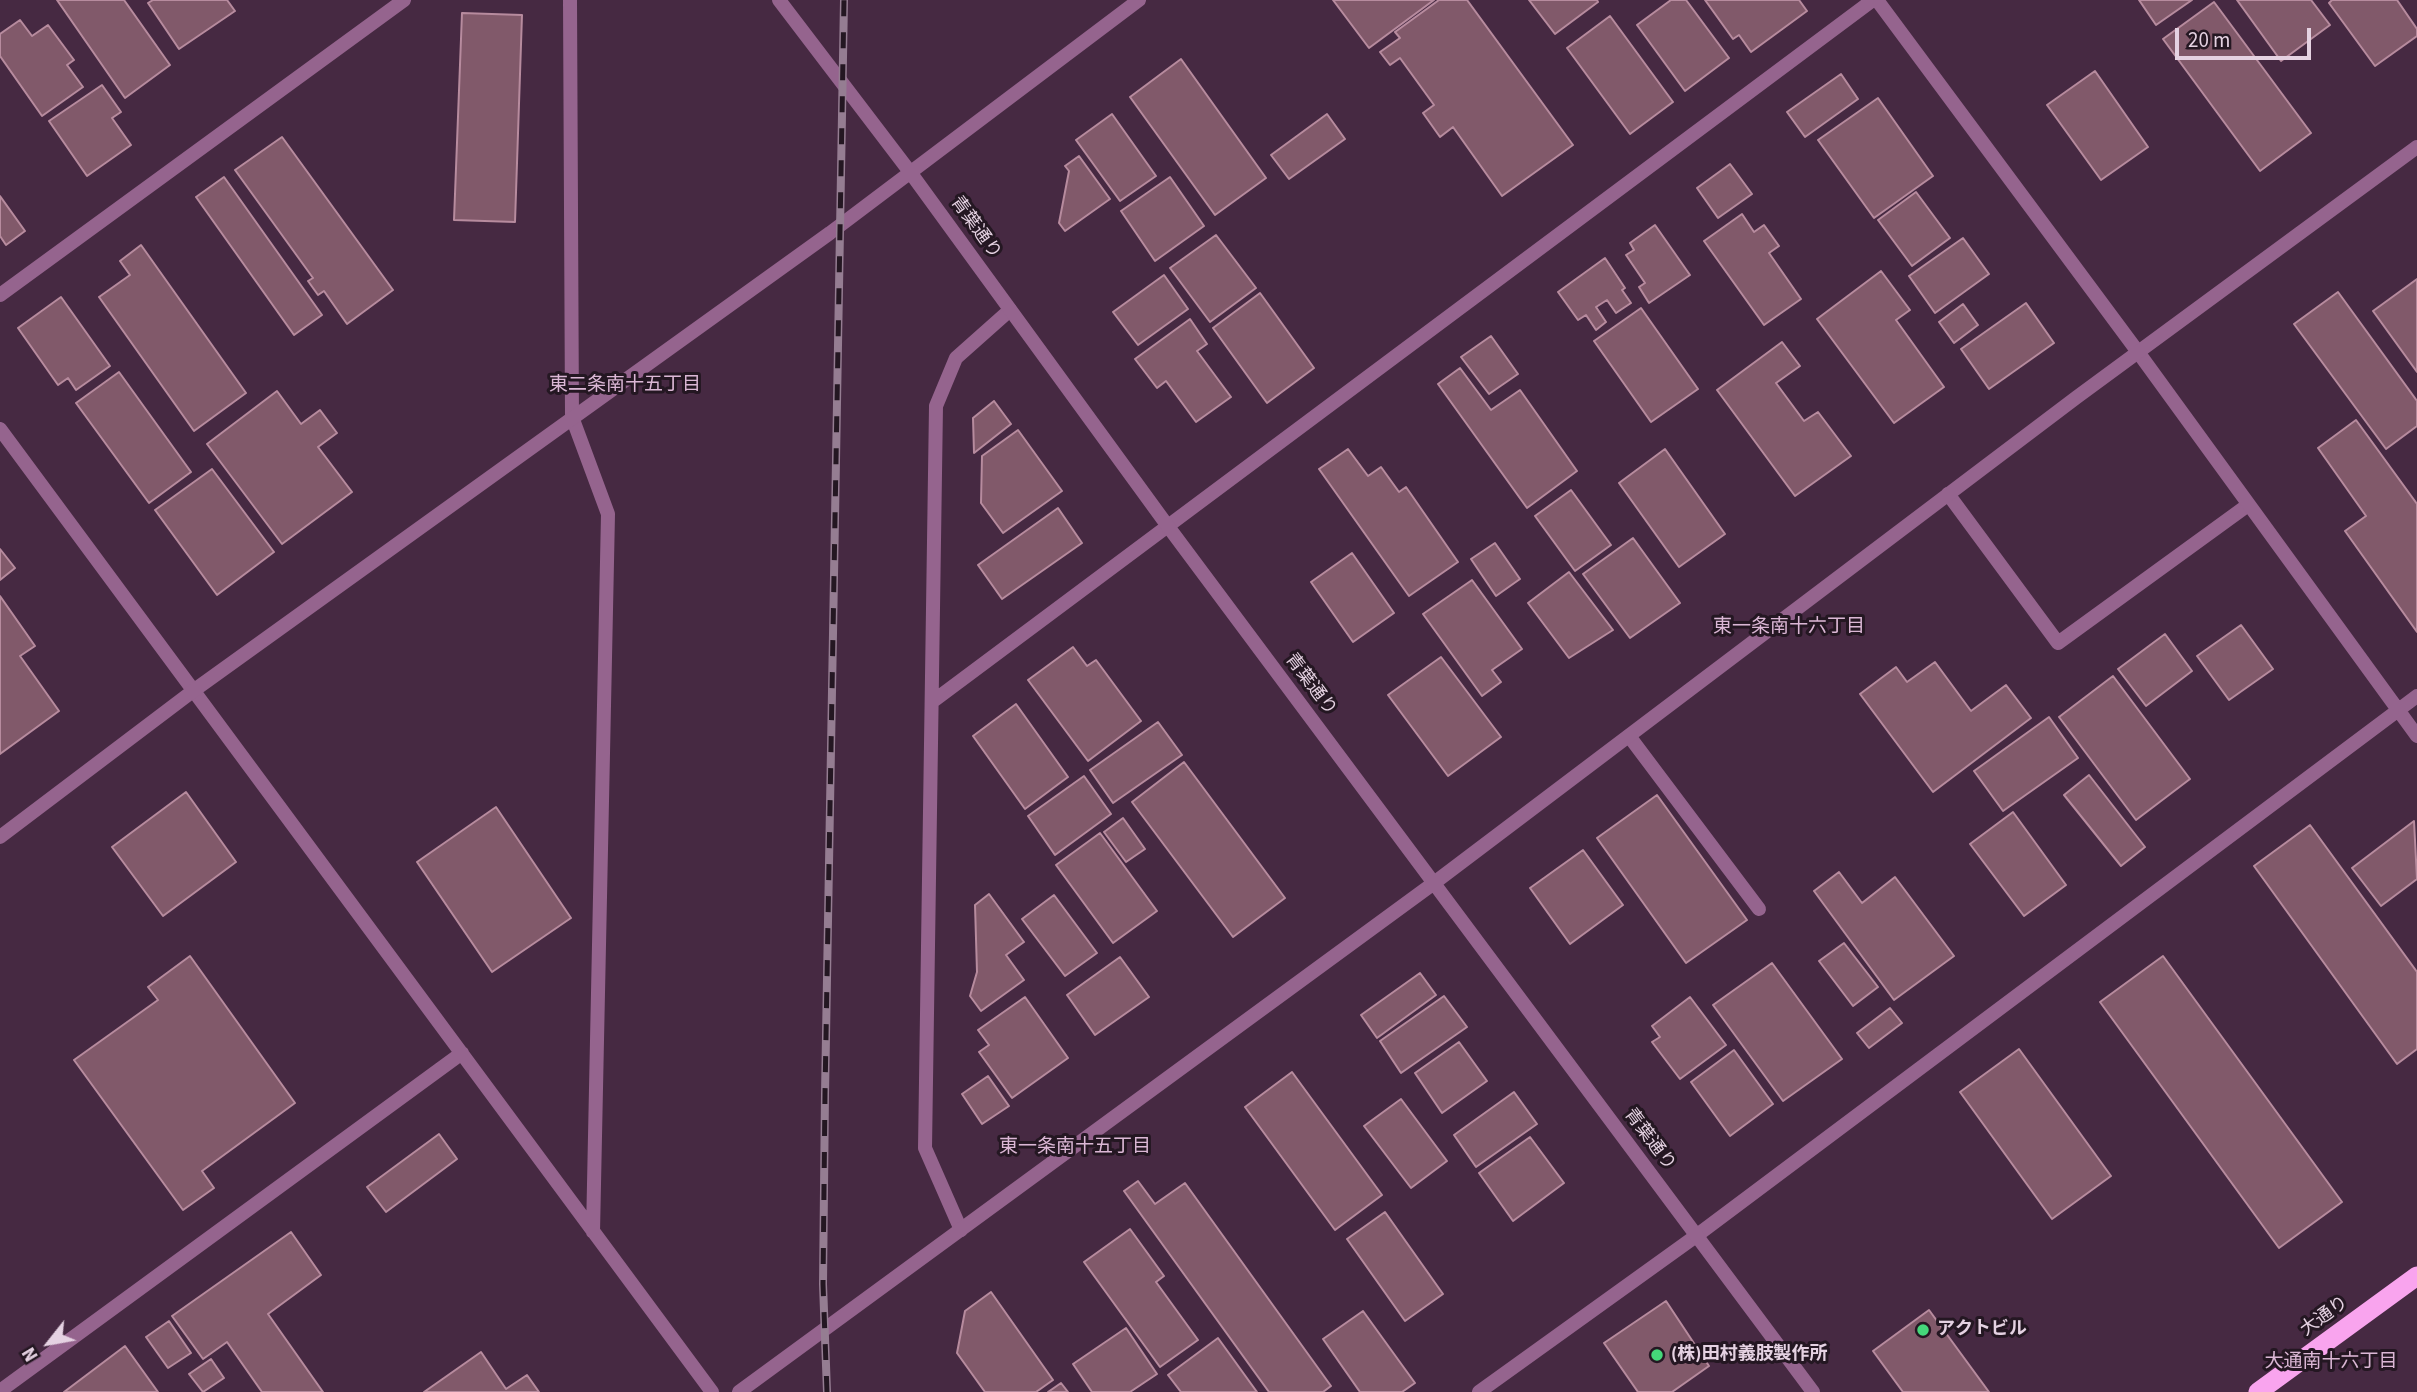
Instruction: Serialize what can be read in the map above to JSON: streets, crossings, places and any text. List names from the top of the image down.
{
  "streets": {
    "highway": ["大通り"],
    "street": ["青葉通り"]
  },
  "districts": [
    "東二条南十五丁目",
    "東一条南十六丁目",
    "東一条南十五丁目",
    "大通南十六丁目"
  ],
  "places": ["アクトビル", "(株)田村義肢製作所"],
  "scale_bar": "20 m",
  "north": "bottom left"
}
